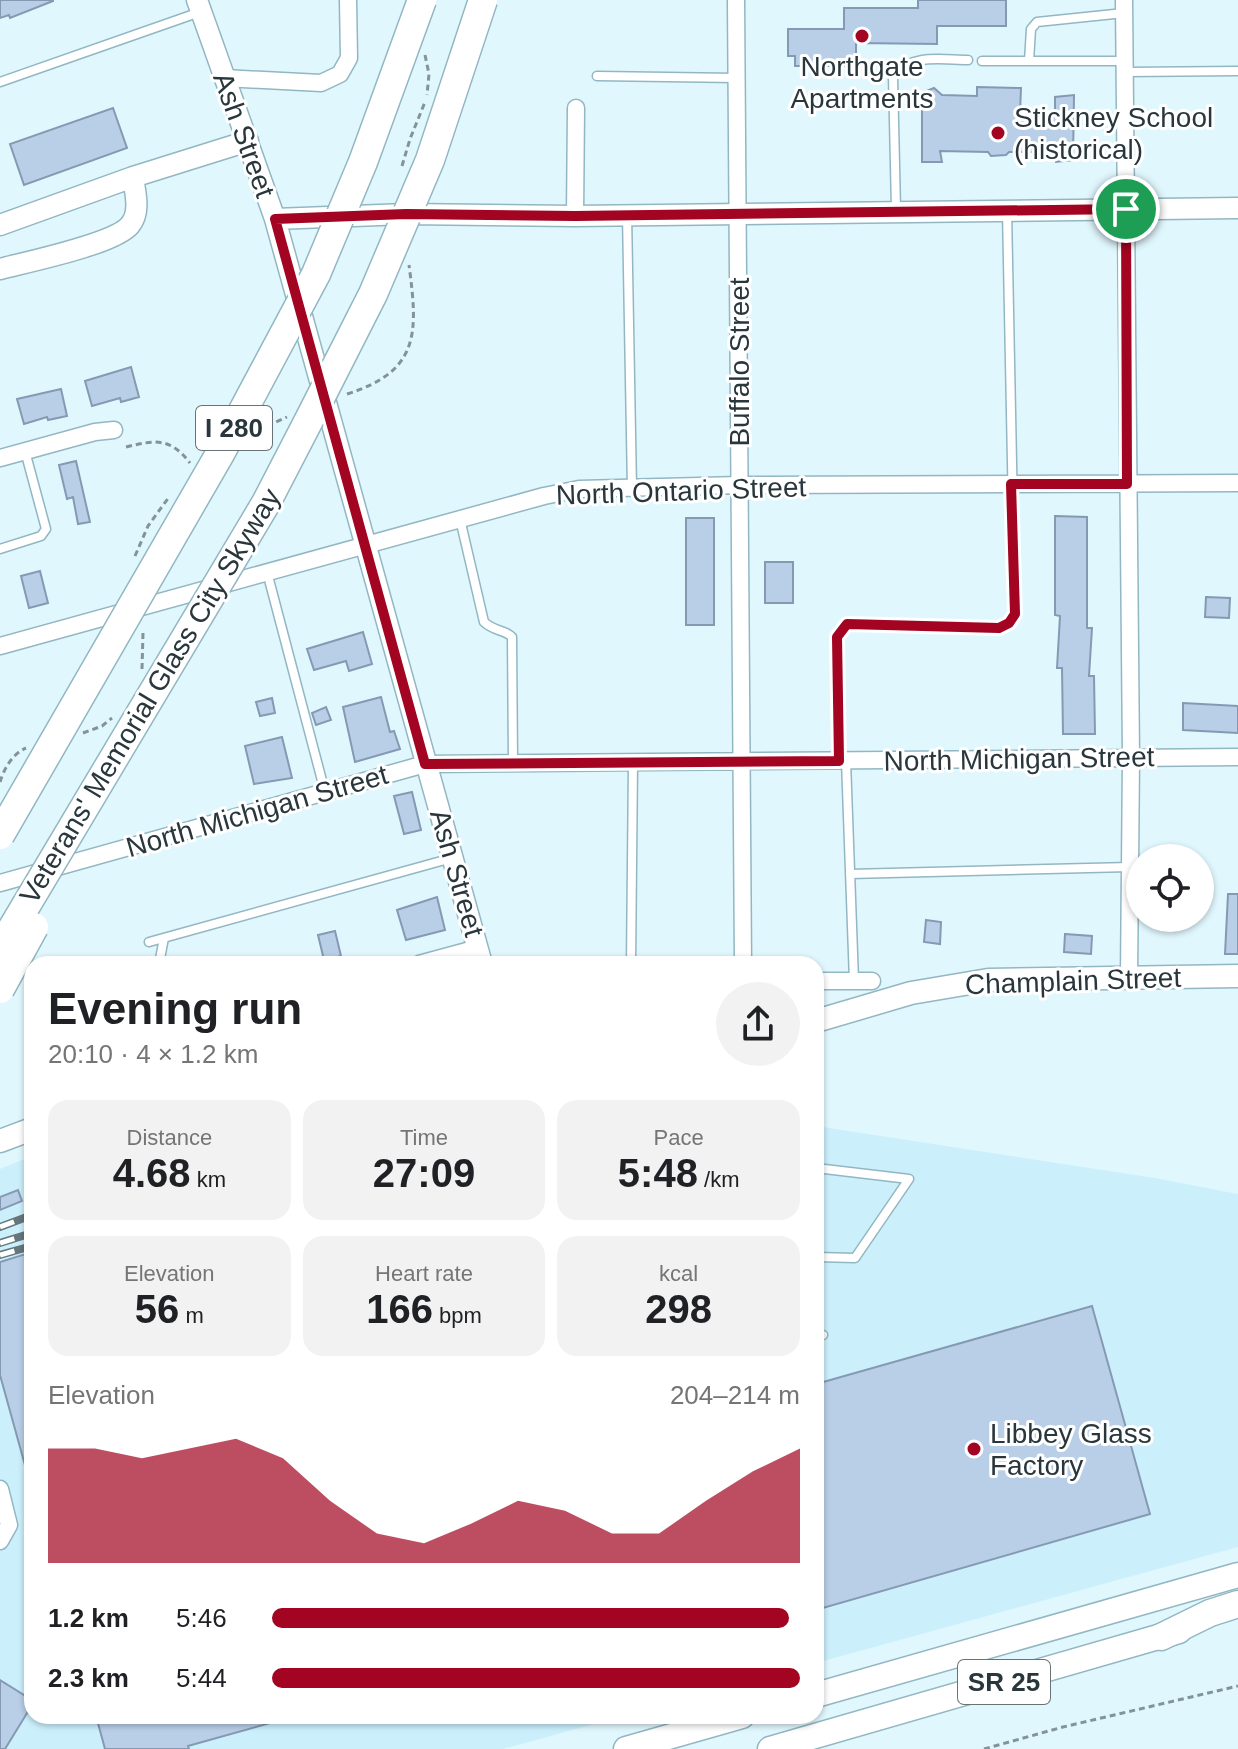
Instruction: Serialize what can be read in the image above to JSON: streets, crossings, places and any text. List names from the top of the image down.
{
  "streets": {
    "highway": ["I 280", "Veterans' Memorial Glass City Skyway"],
    "main road": ["Champlain Street", "SR 25"],
    "street": [
      "Ash Street",
      "Buffalo Street",
      "North Ontario Street",
      "North Michigan Street"
    ]
  },
  "crossings": [
    ["Ash Street", "North Ontario Street"],
    ["Ash Street", "North Michigan Street"],
    ["Buffalo Street", "North Ontario Street"],
    ["Buffalo Street", "North Michigan Street"]
  ],
  "places": ["Northgate Apartments", "Stickney School (historical)", "Libbey Glass Factory"],
  "page": {
    "heading": ["Evening run", "20:10 · 4 × 1.2 km"],
    "stats": [
      ["Distance", "4.68 km"],
      ["Time", "27:09"],
      ["Pace", "5:48 /km"],
      ["Elevation", "56 m"],
      ["Heart rate", "166 bpm"],
      ["kcal", "298"]
    ],
    "chart": ["Elevation", "204–214 m"],
    "list": [
      {
        "name": "1.2 km",
        "note": "5:46"
      },
      {
        "name": "2.3 km",
        "note": "5:44"
      }
    ]
  }
}
